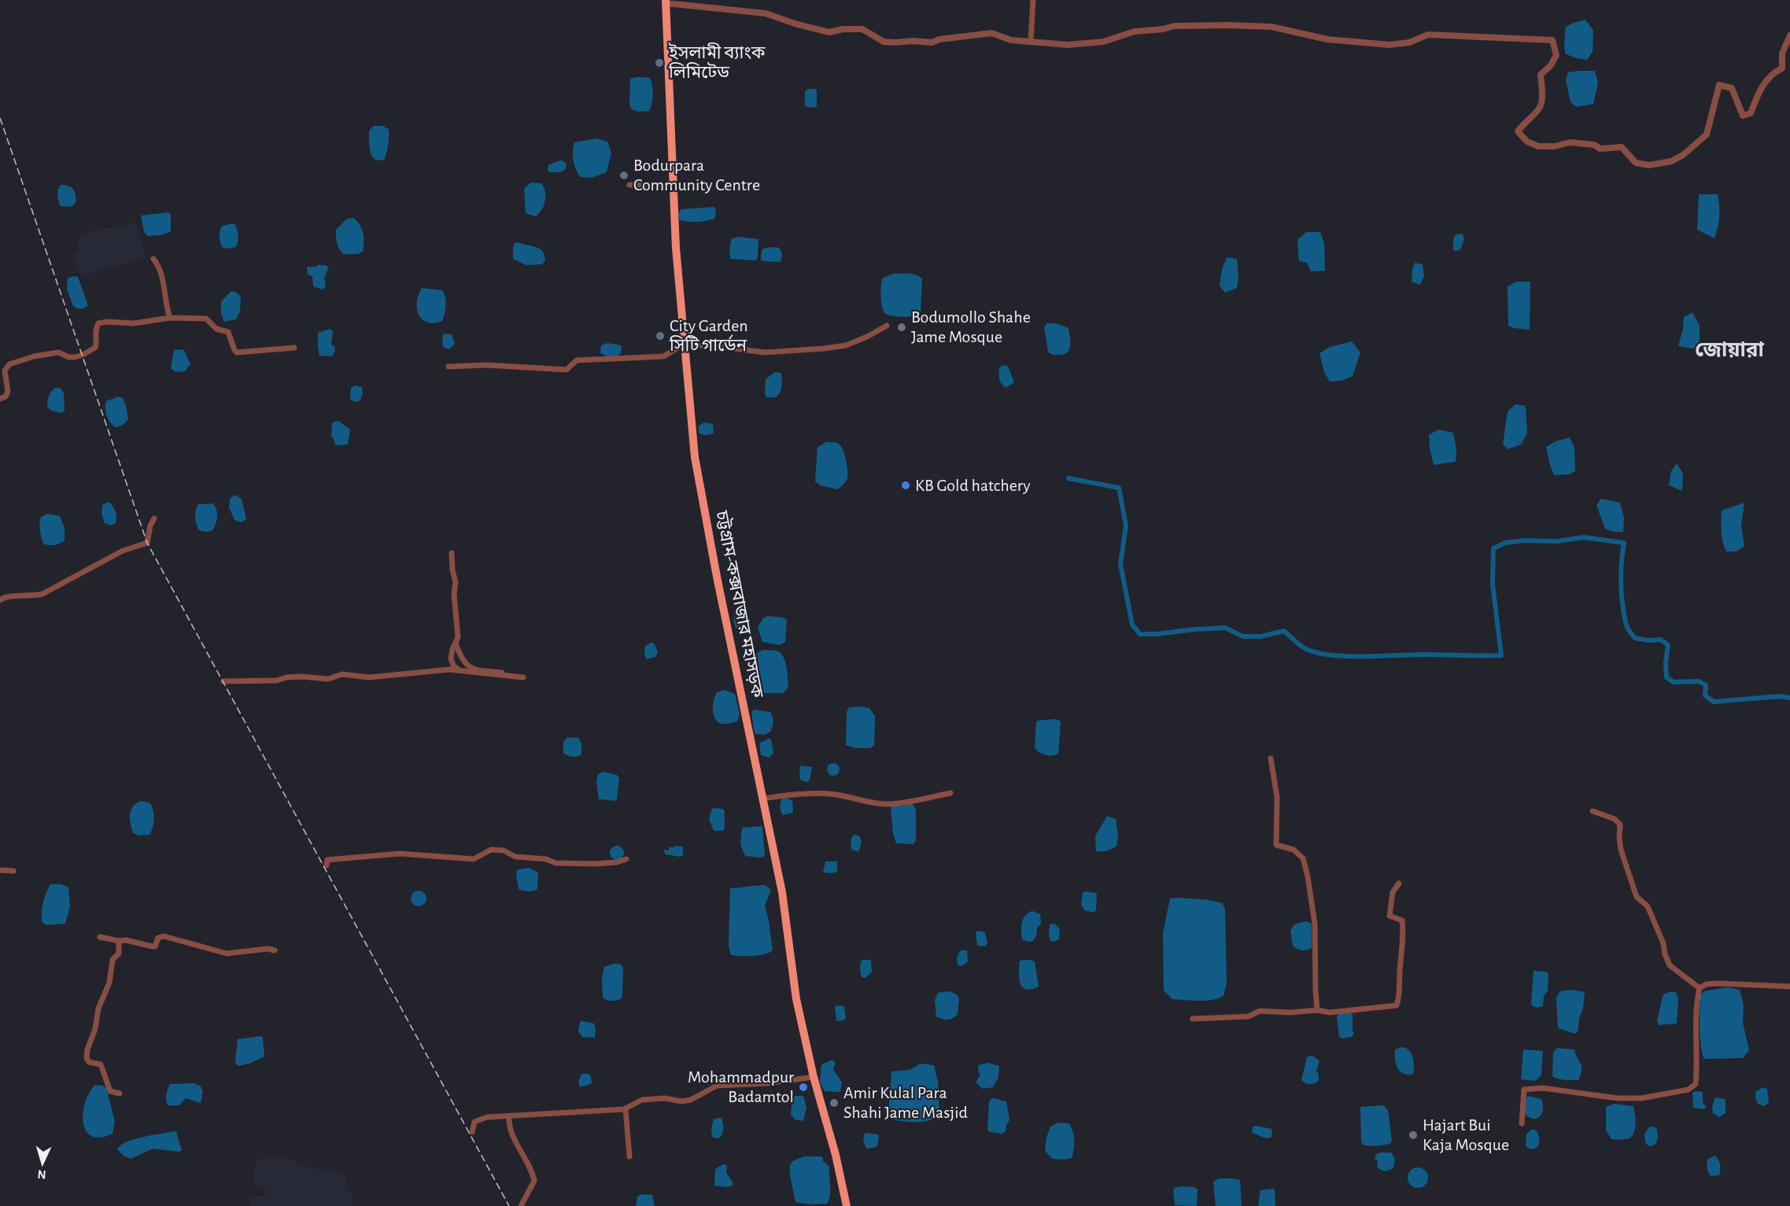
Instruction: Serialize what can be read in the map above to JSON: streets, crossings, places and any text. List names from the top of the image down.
{
  "streets": {
    "highway": ["চট্টগ্রাম-কক্সবাজার মহাসড়ক"]
  },
  "districts": ["জোয়ারা"],
  "places": [
    "ইসলামী ব্যাংক লিমিটেড",
    "Bodurpara Community Centre",
    "Bodumollo Shahe Jame Mosque",
    "City Garden সিটি গার্ডেন",
    "KB Gold hatchery",
    "Mohammadpur Badamtol",
    "Amir Kulal Para Shahi Jame Masjid",
    "Hajart Bui Kaja Mosque"
  ],
  "north": "bottom"
}
